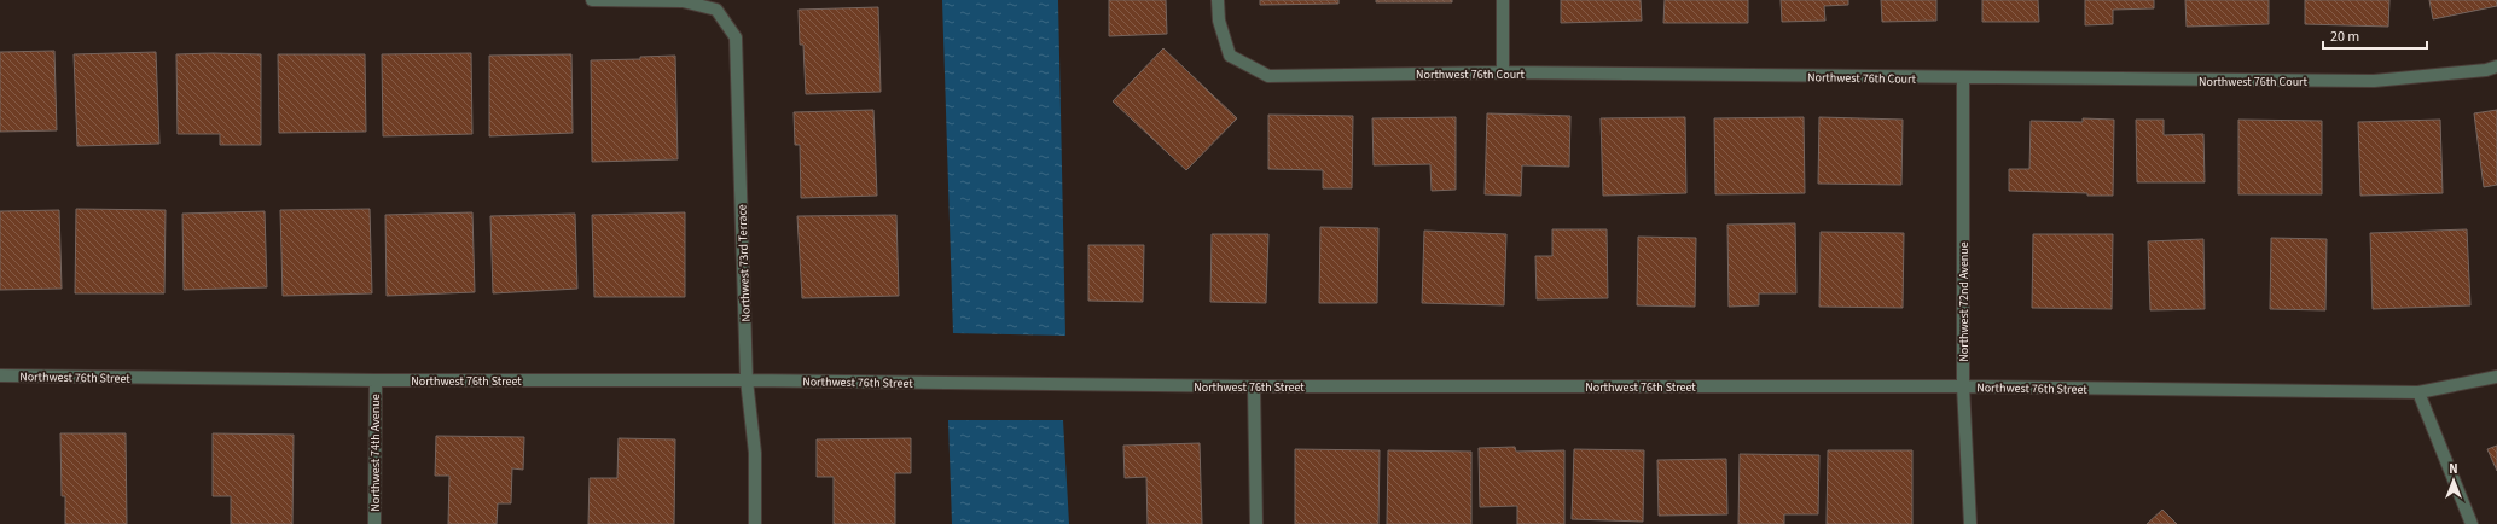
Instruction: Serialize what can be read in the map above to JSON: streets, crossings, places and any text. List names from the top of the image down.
{
  "streets": {
    "street": [
      "Northwest 76th Court",
      "Northwest 73rd Terrace",
      "Northwest 72nd Avenue",
      "Northwest 76th Street",
      "Northwest 74th Avenue"
    ]
  },
  "crossings": [
    ["Northwest 76th Court", "Northwest 72nd Avenue"],
    ["Northwest 73rd Terrace", "Northwest 76th Street"],
    ["Northwest 72nd Avenue", "Northwest 76th Street"],
    ["Northwest 76th Street", "Northwest 74th Avenue"]
  ],
  "scale_bar": "20 m",
  "north": "top"
}
